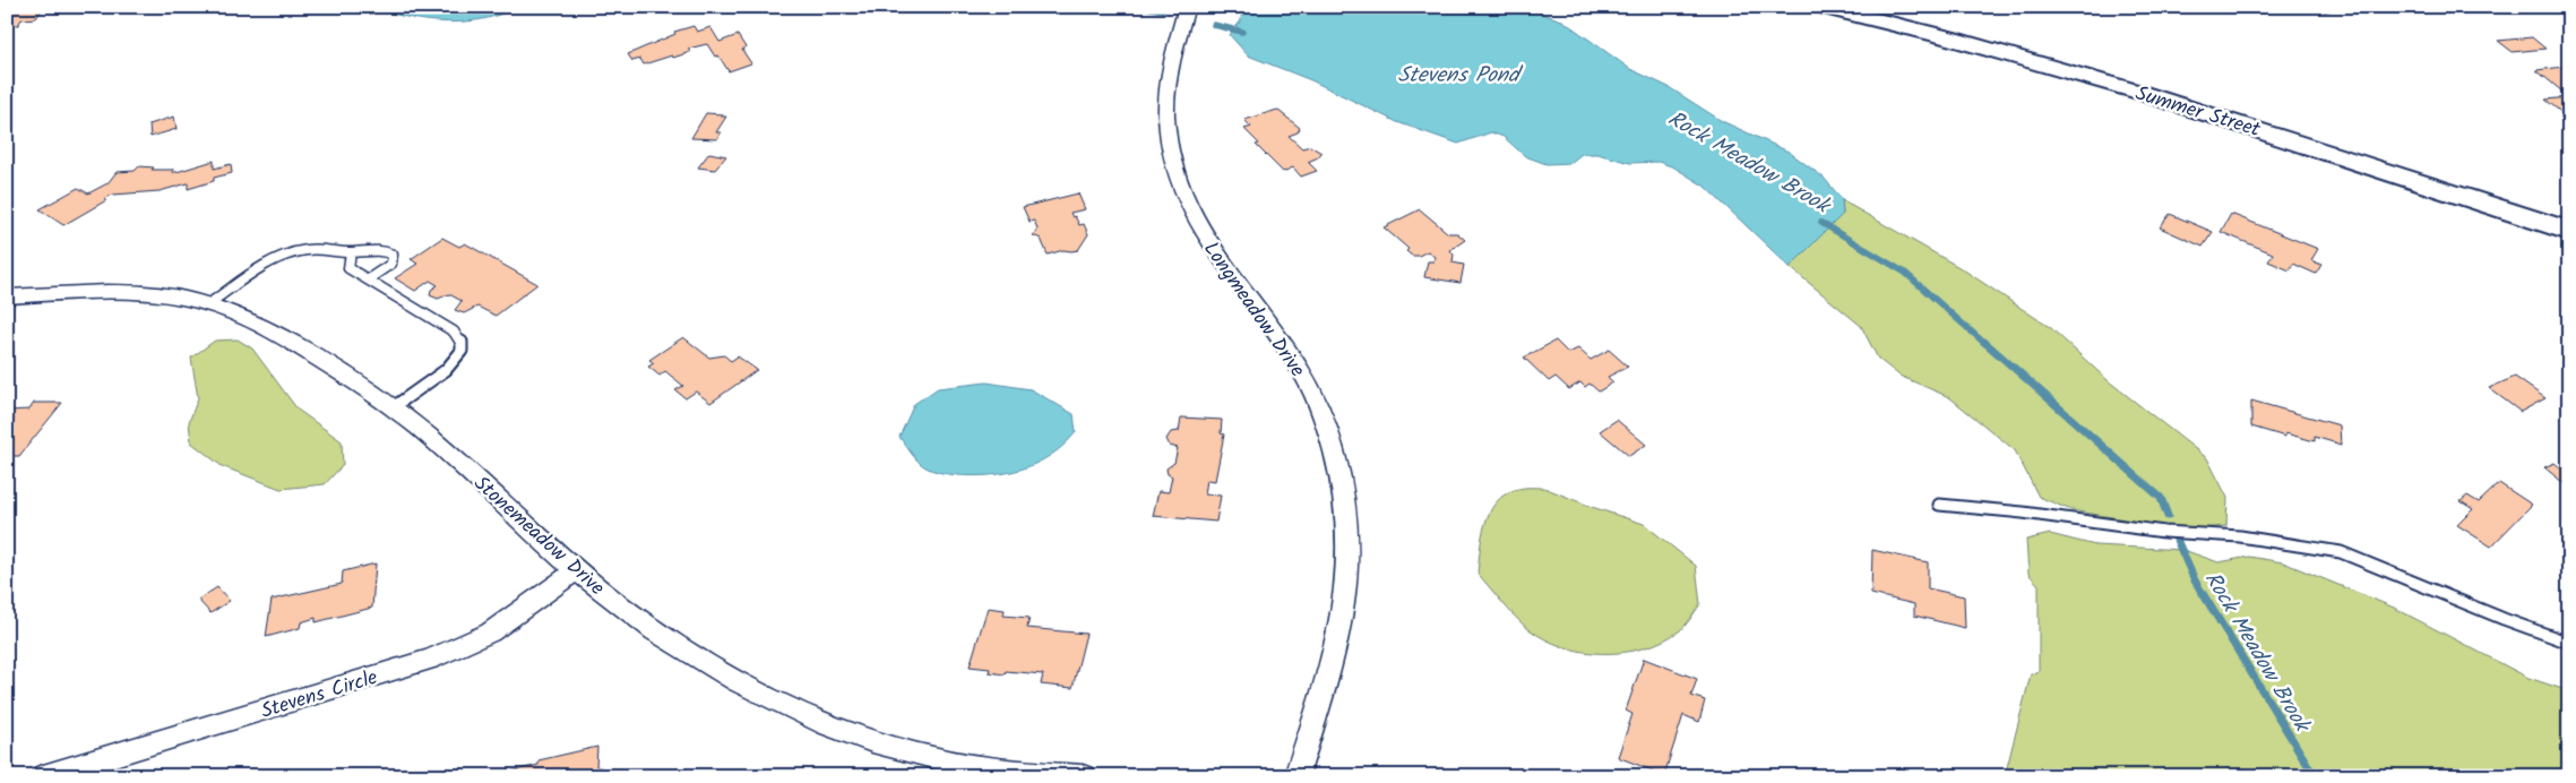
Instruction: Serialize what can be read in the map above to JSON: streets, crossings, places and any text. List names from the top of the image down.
{
  "streets": {
    "main road": ["Summer Street"],
    "street": ["Longmeadow Drive", "Stonemeadow Drive", "Stevens Circle"]
  },
  "crossings": [
    ["Stonemeadow Drive", "Stevens Circle"]
  ],
  "water": ["Stevens Pond", "Rock Meadow Brook"]
}
